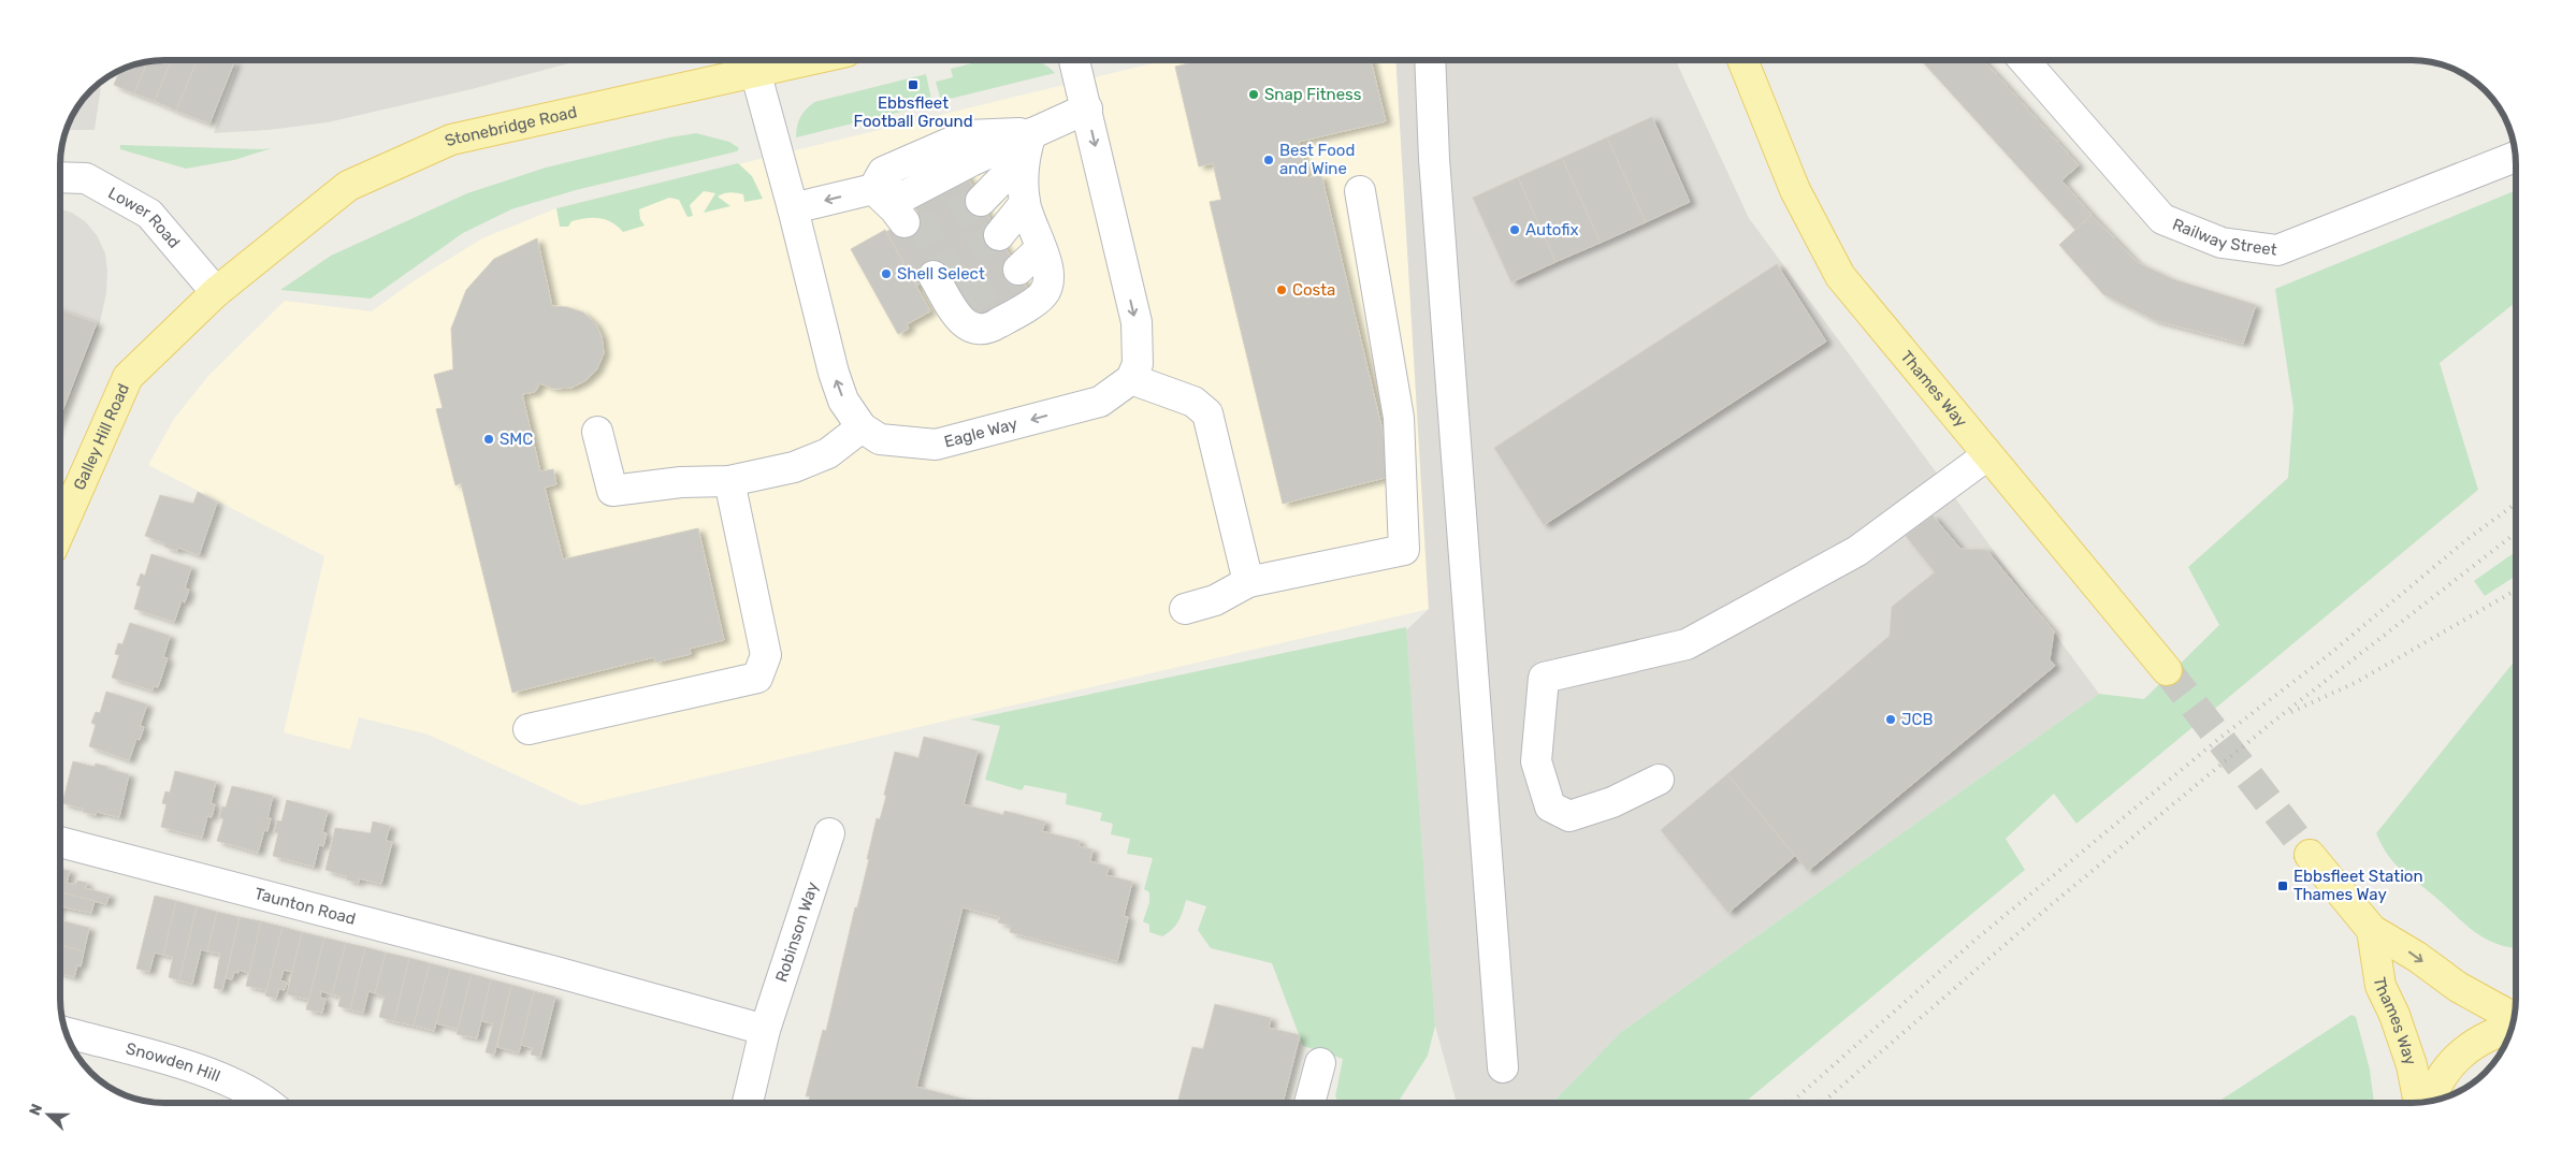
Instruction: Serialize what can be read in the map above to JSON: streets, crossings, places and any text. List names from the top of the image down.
{
  "streets": {
    "main road": ["Stonebridge Road", "Thames Way", "Galley Hill Road"],
    "street": [
      "Lower Road",
      "Railway Street",
      "Eagle Way",
      "Taunton Road",
      "Robinson Way",
      "Snowden Hill"
    ]
  },
  "crossings": [
    ["Stonebridge Road", "Lower Road"],
    ["Stonebridge Road", "Eagle Way"],
    ["Stonebridge Road", "Galley Hill Road"],
    ["Lower Road", "Galley Hill Road"],
    ["Taunton Road", "Robinson Way"]
  ],
  "places": {
    "transit": ["Ebbsfleet Football Ground", "Ebbsfleet Station Thames Way"],
    "other": [
      "Snap Fitness",
      "Best Food and Wine",
      "Autofix",
      "Shell Select",
      "Costa",
      "SMC",
      "JCB"
    ]
  },
  "north": "left"
}
